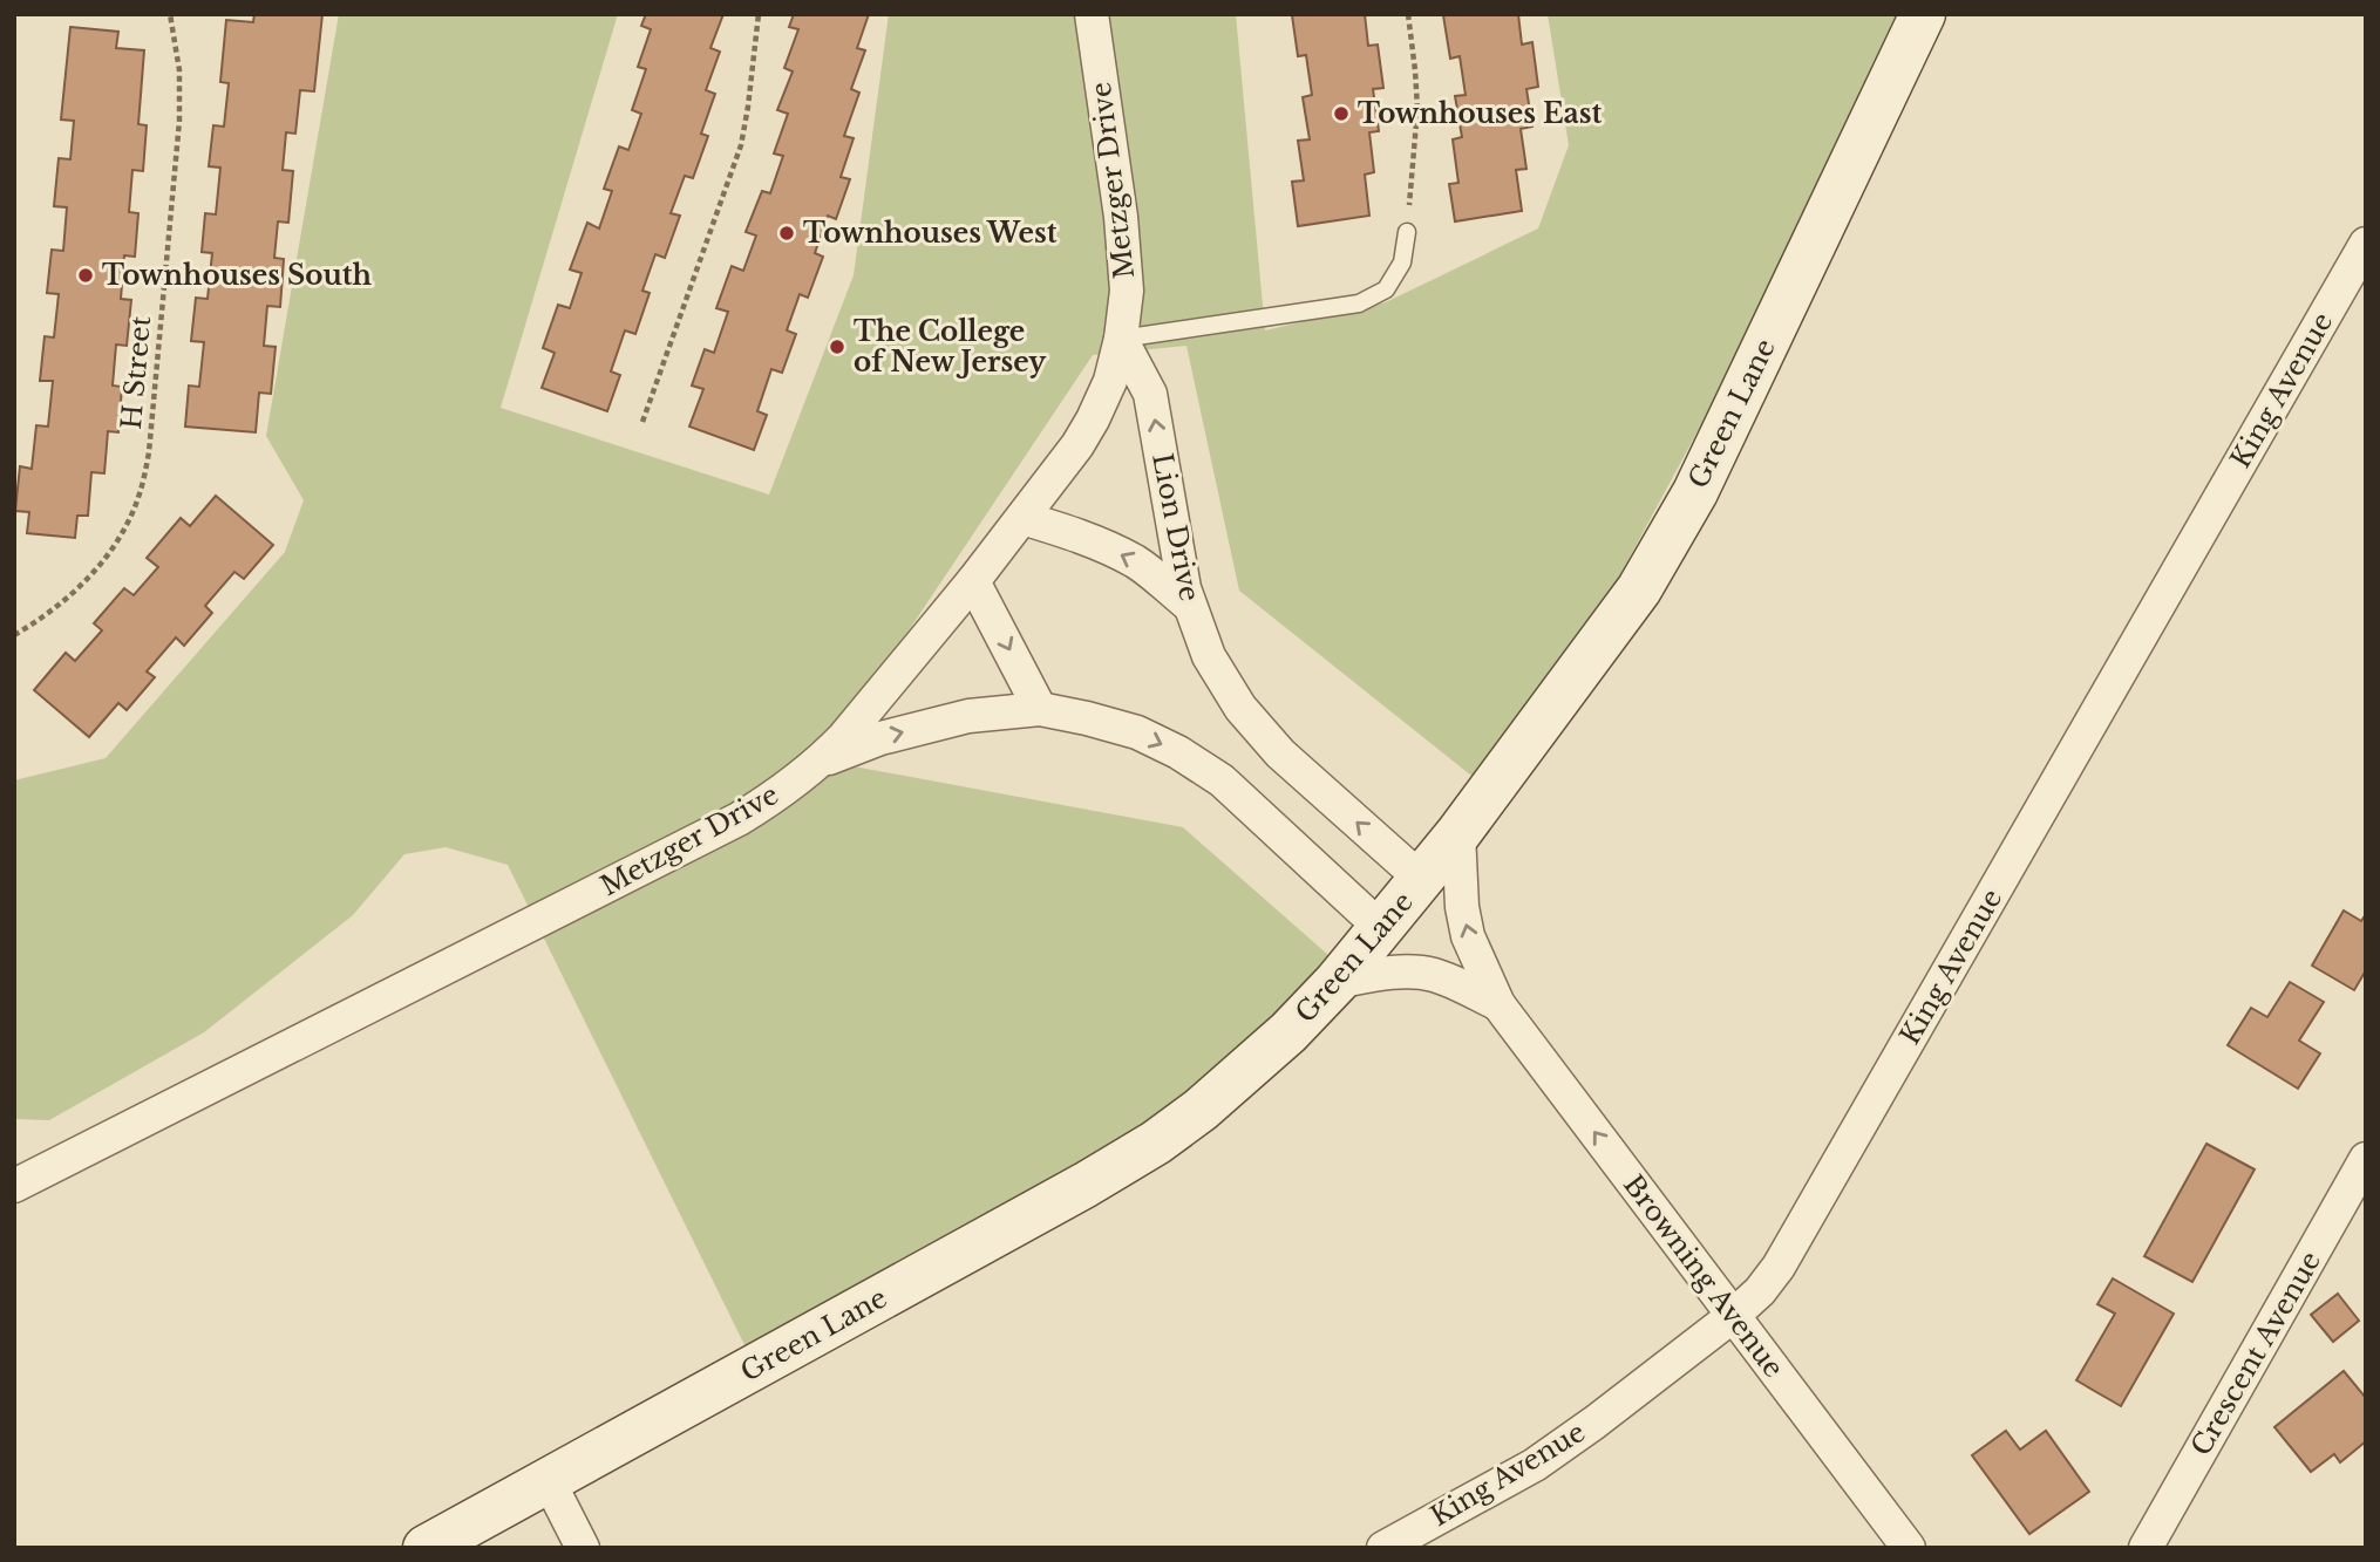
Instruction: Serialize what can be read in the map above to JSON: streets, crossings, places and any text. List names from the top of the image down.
{
  "streets": {
    "street": [
      "Metzger Drive",
      "King Avenue",
      "Green Lane",
      "Lion Drive",
      "Browning Avenue",
      "Crescent Avenue"
    ],
    "path": ["H Street"]
  },
  "crossings": [
    ["Metzger Drive", "Lion Drive"],
    ["King Avenue", "Browning Avenue"],
    ["Green Lane", "Lion Drive"],
    ["Green Lane", "Browning Avenue"]
  ],
  "one_way": ["Lion Drive", "Browning Avenue"],
  "places": [
    "Townhouses East",
    "Townhouses West",
    "Townhouses South",
    "The College of New Jersey"
  ]
}
